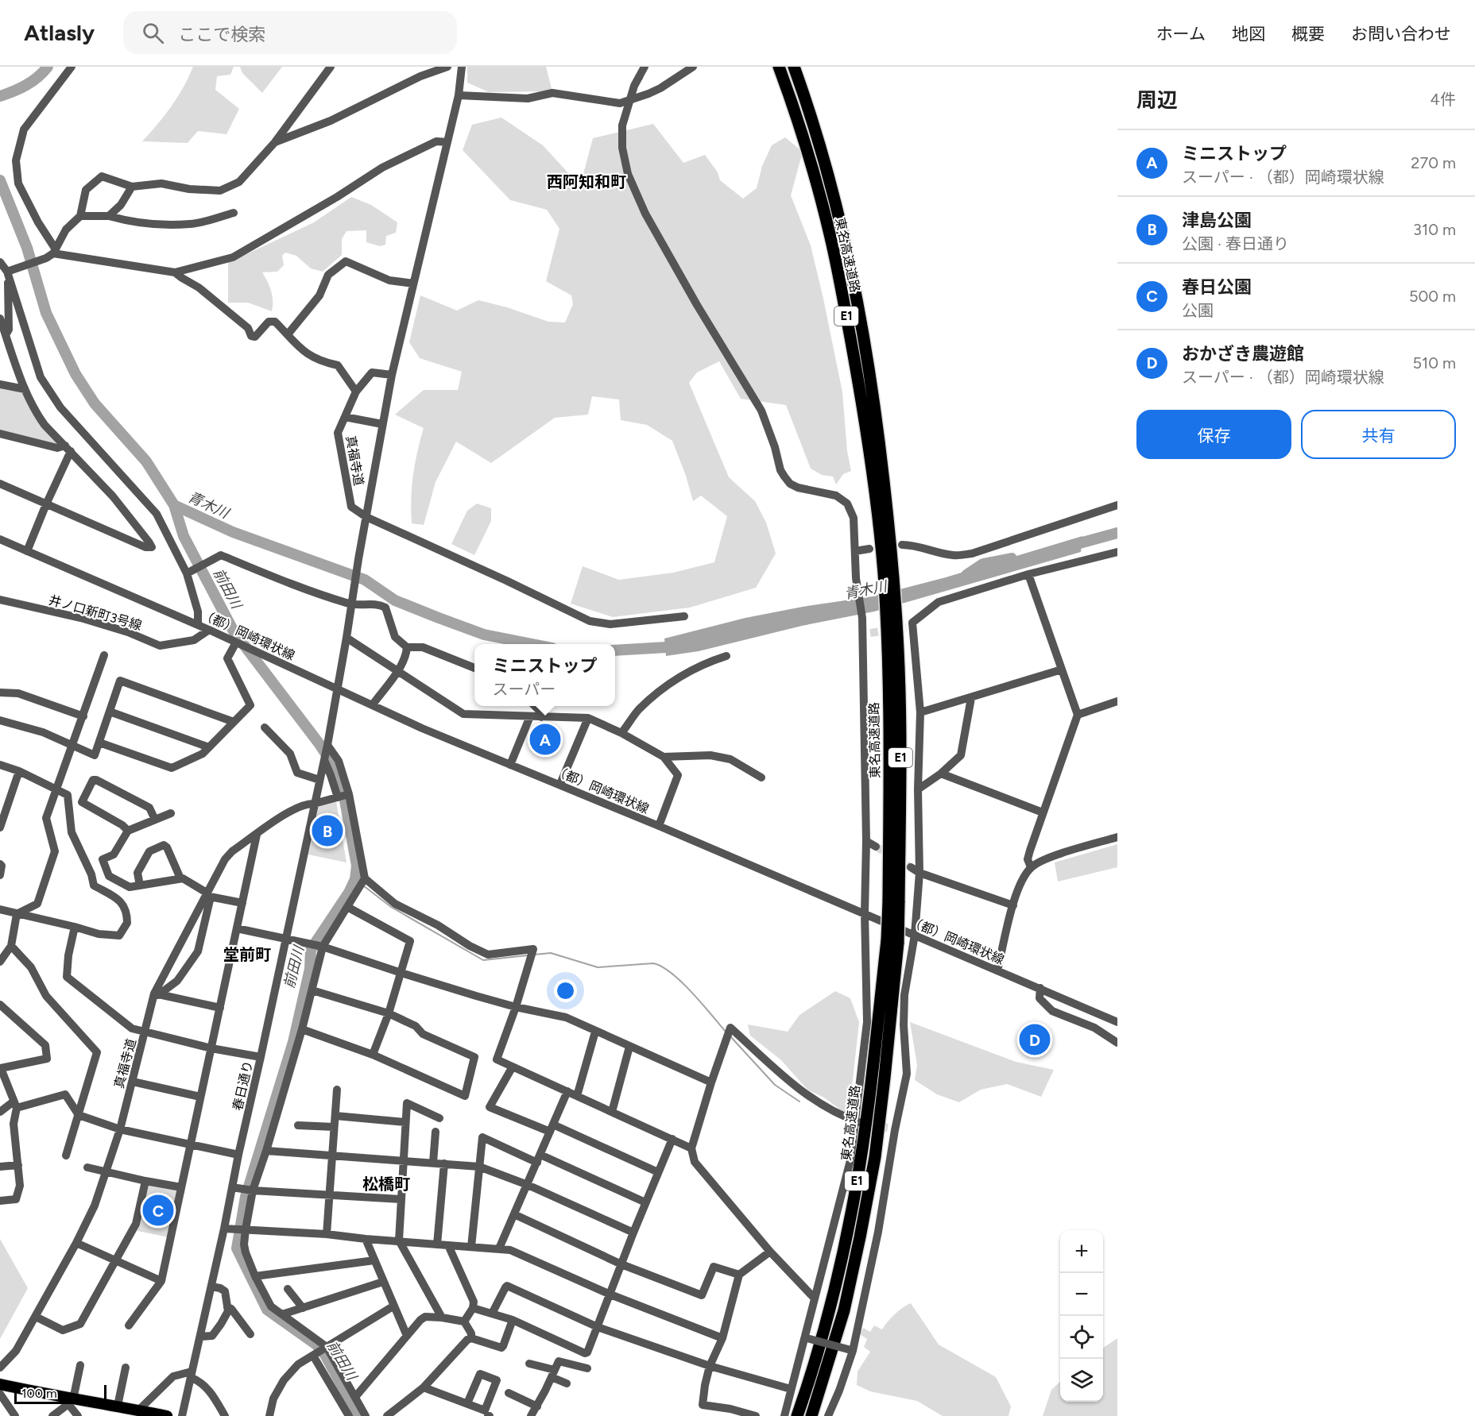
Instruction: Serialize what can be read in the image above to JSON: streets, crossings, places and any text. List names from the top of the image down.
{
  "streets": {
    "highway": ["東名高速道路", "E1"],
    "street": [
      "真福寺道",
      "井ノ口新町3号線",
      "（都）岡崎環状線",
      "春日通り"
    ]
  },
  "crossings": [
    ["真福寺道", "春日通り"],
    ["井ノ口新町3号線", "（都）岡崎環状線"]
  ],
  "districts": ["西阿知和町", "堂前町", "松橋町"],
  "water": ["青木川", "前田川"],
  "scale_bar": "100 m",
  "page": {
    "header": "Atlasly",
    "search": "ここで検索",
    "nav": [
      "ホーム",
      "地図",
      "概要",
      "お問い合わせ"
    ],
    "heading": ["周辺", "4件"],
    "list": [
      {
        "mark": "A",
        "name": "ミニストップ",
        "note": "スーパー · （都）岡崎環状線",
        "value": "270 m"
      },
      {
        "mark": "B",
        "name": "津島公園",
        "note": "公園 · 春日通り",
        "value": "310 m"
      },
      {
        "mark": "C",
        "name": "春日公園",
        "note": "公園",
        "value": "500 m"
      },
      {
        "mark": "D",
        "name": "おかざき農遊館",
        "note": "スーパー · （都）岡崎環状線",
        "value": "510 m"
      }
    ],
    "buttons": ["保存", "共有"],
    "popup": ["ミニストップ", "スーパー"],
    "pins": [
      "A",
      "B",
      "D",
      "C"
    ],
    "map_buttons": ["+", "−"],
    "scale": "100 m"
  }
}
